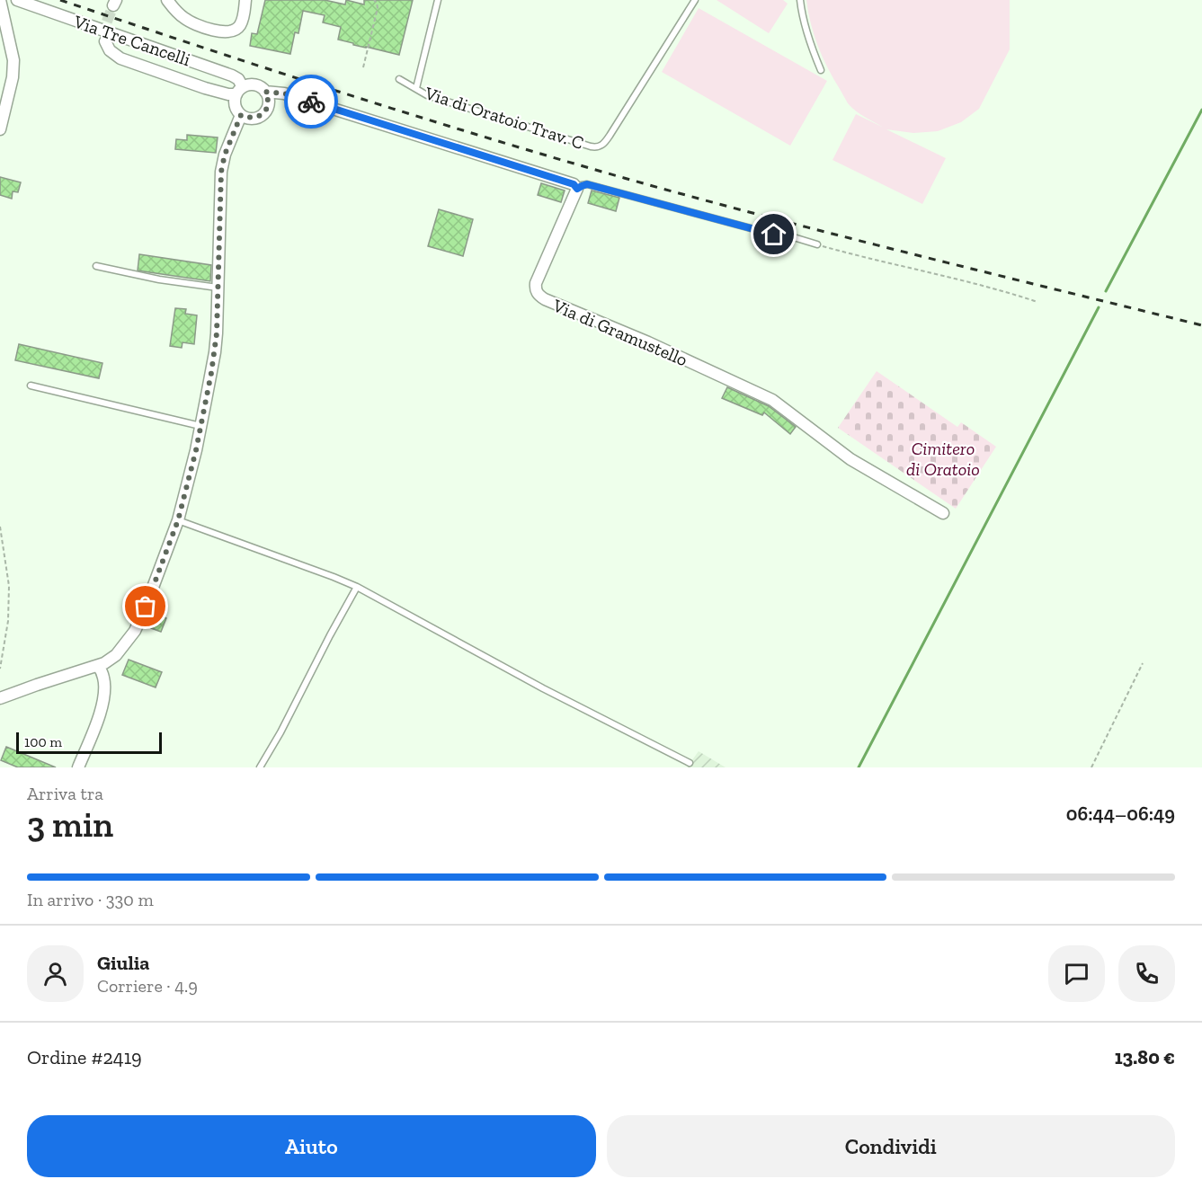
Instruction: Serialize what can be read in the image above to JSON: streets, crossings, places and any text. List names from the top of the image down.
{
  "streets": {
    "street": ["Via Tre Cancelli", "Via di Gramustello"],
    "lane": ["Via di Oratoio Trav. C"]
  },
  "parks": ["Cimitero di Oratoio"],
  "scale_bar": "100 m",
  "page": {
    "scale": "100 m",
    "heading": ["3 min", "Arriva tra", "06:44–06:49"],
    "panel": [
      "Giulia",
      "Corriere · 4.9",
      "Ordine #2419",
      "13.80 €"
    ],
    "bar": "In arrivo · 330 m",
    "buttons": ["Aiuto", "Condividi"]
  }
}
